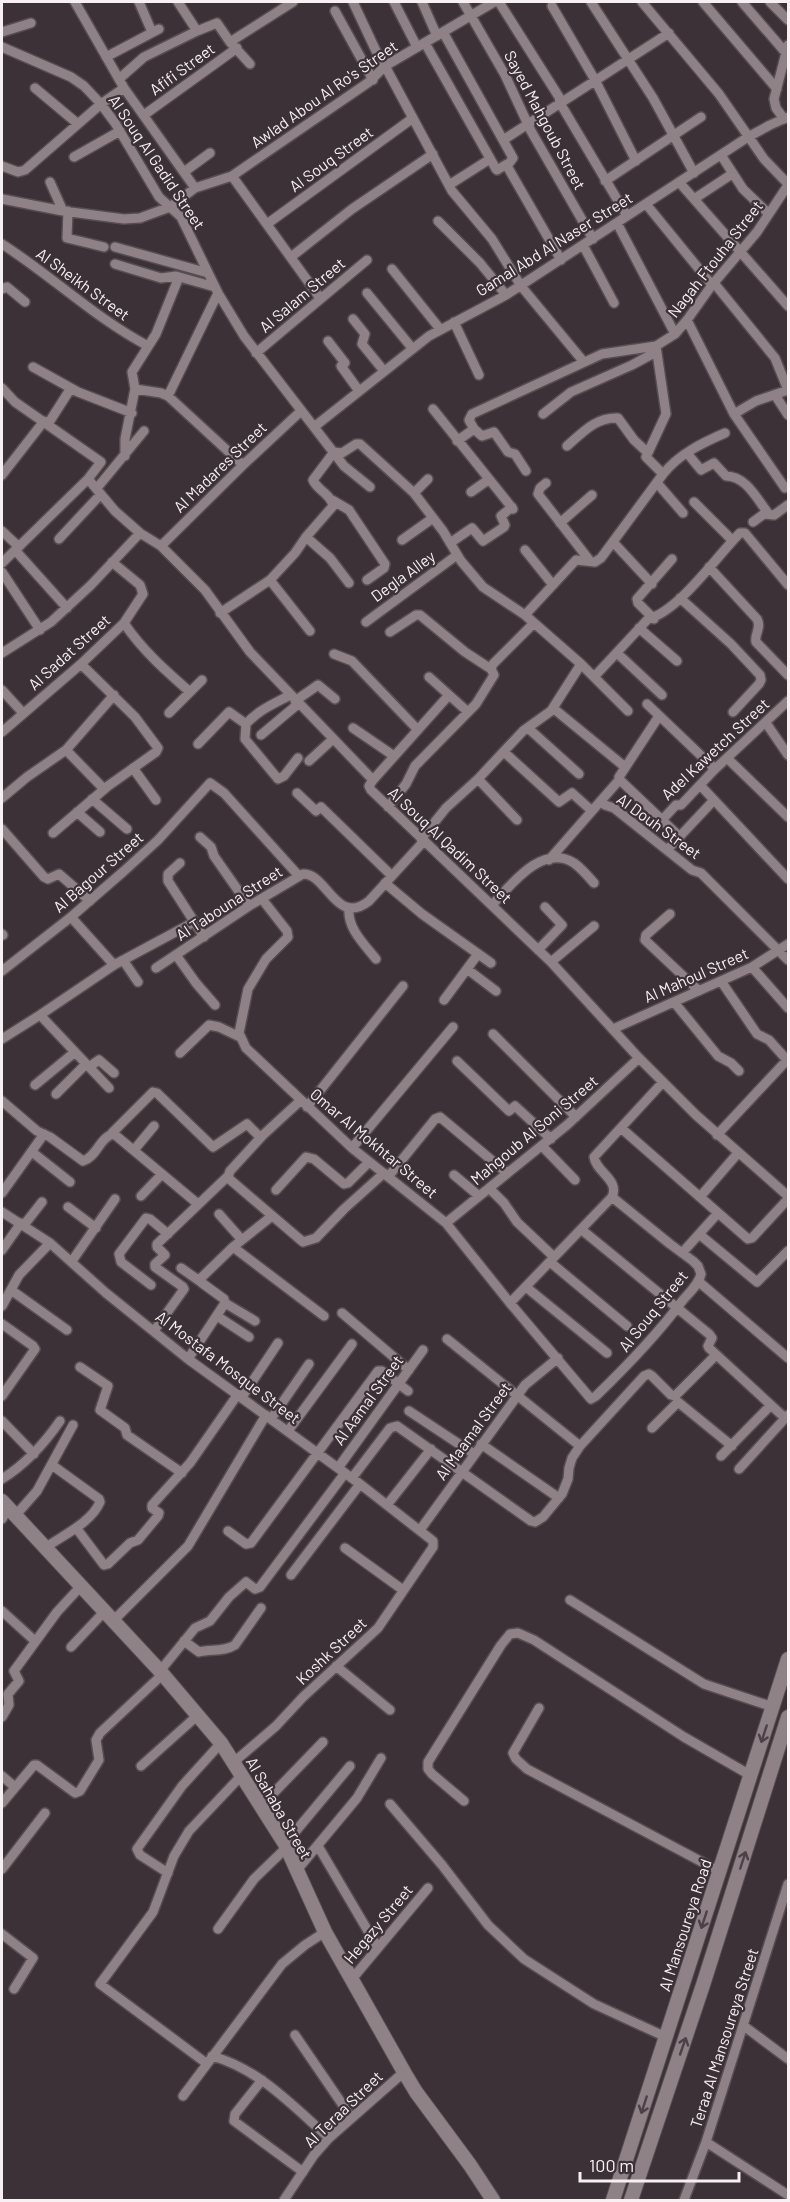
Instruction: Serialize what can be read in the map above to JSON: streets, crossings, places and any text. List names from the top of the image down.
{
  "streets": {
    "main road": ["Al Sahaba Street", "Al Mansoureya Road"],
    "street": [
      "Afifi Street",
      "Awlad Abou Al Ro's Street",
      "Sayed Mahgoub Street",
      "Al Souq Street",
      "Al Souq Al Gadid Street",
      "Gamal Abd Al Naser Street",
      "Nagah Ftouha Street",
      "Al Sheikh Street",
      "Al Salam Street",
      "Al Madares Street",
      "Degla Alley",
      "Al Sadat Street",
      "Adel Kawetch Street",
      "Al Douh Street",
      "Al Souq Al Qadim Street",
      "Al Bagour Street",
      "Al Tabouna Street",
      "Al Mahoul Street",
      "Mahgoub Al Soni Street",
      "Omar Al Mokhtar Street",
      "Al Mostafa Mosque Street",
      "Al Aamal Street",
      "Al Maamal Street",
      "Koshk Street",
      "Hegazy Street",
      "Teraa Al Mansoureya Street",
      "Al Teraa Street"
    ]
  },
  "crossings": [
    ["Awlad Abou Al Ro's Street", "Sayed Mahgoub Street"],
    ["Awlad Abou Al Ro's Street", "Al Souq Al Gadid Street"],
    ["Sayed Mahgoub Street", "Gamal Abd Al Naser Street"],
    ["Al Souq Street", "Omar Al Mokhtar Street"],
    ["Al Souq Al Gadid Street", "Gamal Abd Al Naser Street"],
    ["Al Souq Al Gadid Street", "Al Salam Street"],
    ["Al Souq Al Gadid Street", "Al Madares Street"],
    ["Al Madares Street", "Al Souq Al Qadim Street"],
    ["Al Douh Street", "Al Mahoul Street"],
    ["Al Souq Al Qadim Street", "Al Mahoul Street"],
    ["Al Souq Al Qadim Street", "Mahgoub Al Soni Street"],
    ["Al Bagour Street", "Al Tabouna Street"],
    ["Mahgoub Al Soni Street", "Omar Al Mokhtar Street"],
    ["Omar Al Mokhtar Street", "Al Maamal Street"],
    ["Al Mostafa Mosque Street", "Al Aamal Street"],
    ["Al Mostafa Mosque Street", "Al Maamal Street"],
    ["Al Mostafa Mosque Street", "Koshk Street"],
    ["Koshk Street", "Al Sahaba Street"],
    ["Al Sahaba Street", "Hegazy Street"],
    ["Al Sahaba Street", "Al Teraa Street"]
  ],
  "scale_bar": "100 m"
}
